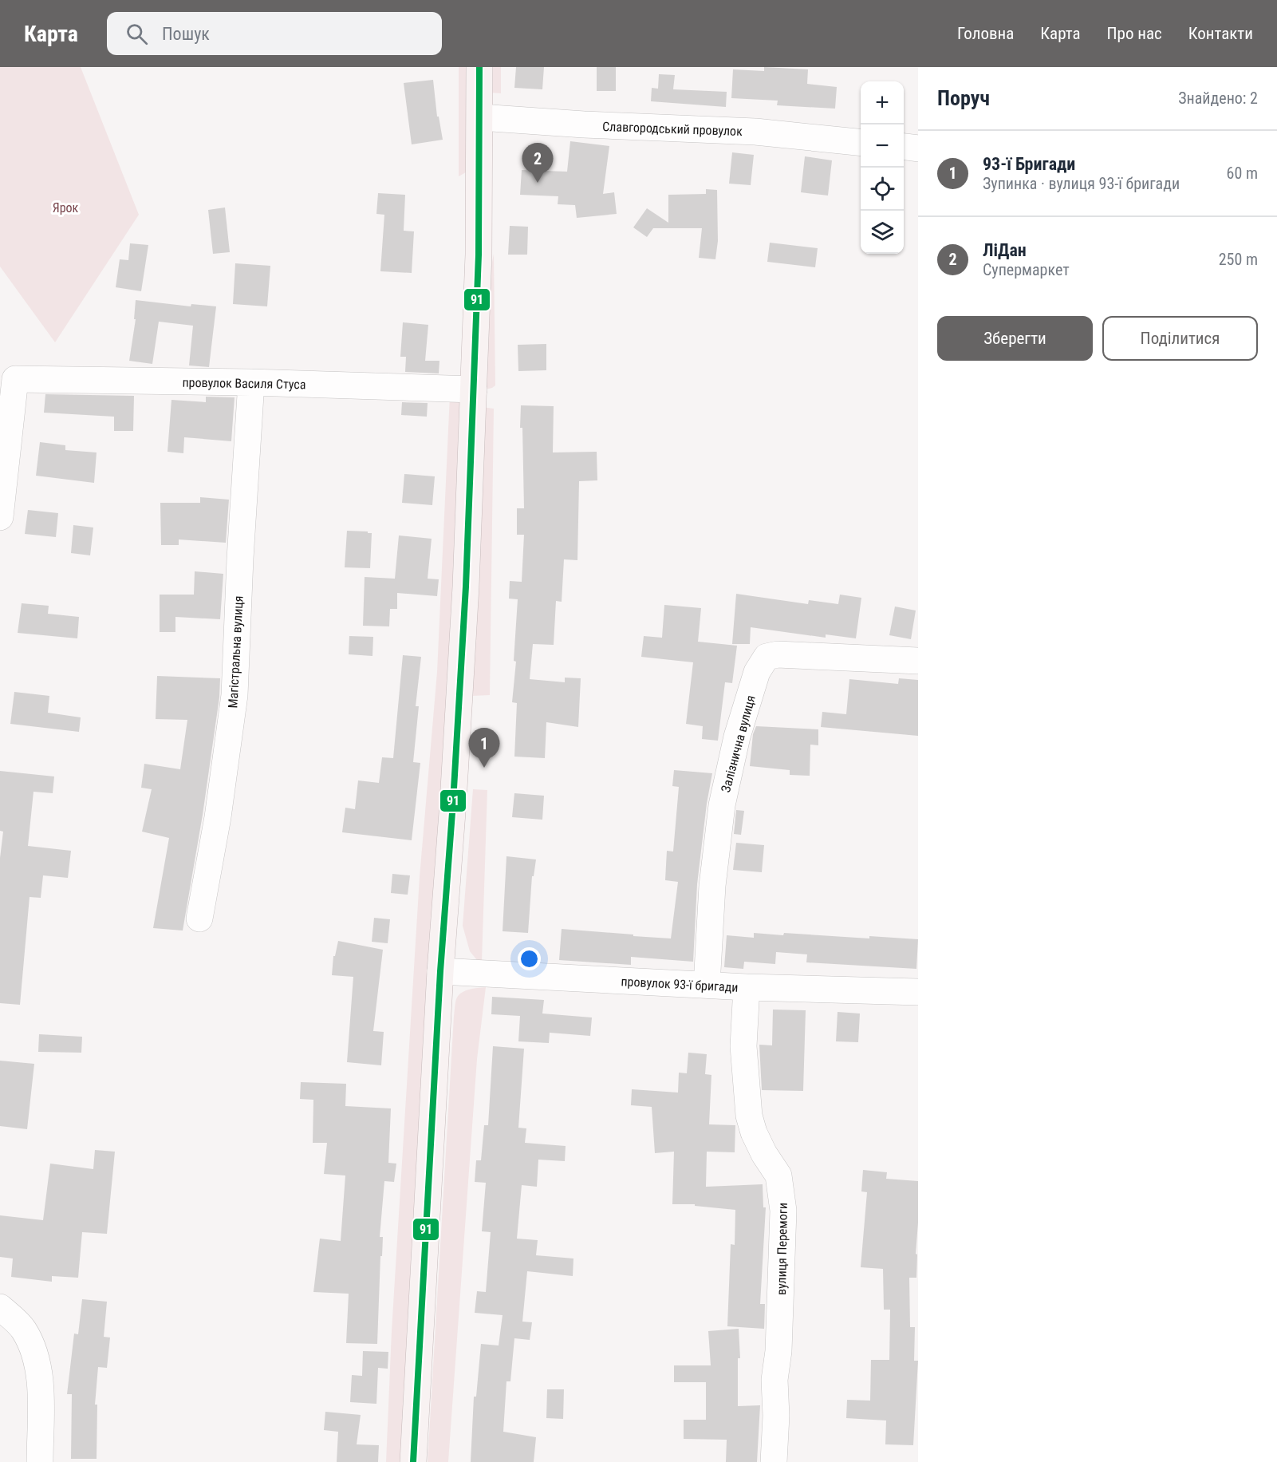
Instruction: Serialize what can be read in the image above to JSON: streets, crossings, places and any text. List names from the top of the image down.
{
  "streets": {
    "street": [
      "Славгородський провулок",
      "провулок Василя Стуса",
      "Магістральна вулиця",
      "Залізнична вулиця",
      "провулок 93-ї бригади",
      "вулиця Перемоги"
    ]
  },
  "crossings": [
    ["провулок Василя Стуса", "Магістральна вулиця"],
    ["Залізнична вулиця", "провулок 93-ї бригади"],
    ["провулок 93-ї бригади", "вулиця Перемоги"]
  ],
  "parks": ["Ярок"],
  "lines": ["transit line 91"],
  "page": {
    "header": "Карта",
    "search": "Пошук",
    "nav": [
      "Головна",
      "Карта",
      "Про нас",
      "Контакти"
    ],
    "heading": ["Поруч", "Знайдено: 2"],
    "map_buttons": ["+", "−"],
    "list": [
      {
        "mark": "1",
        "name": "93-ї Бригади",
        "note": "Зупинка · вулиця 93-ї бригади",
        "value": "60 m"
      },
      {
        "mark": "2",
        "name": "ЛіДан",
        "note": "Супермаркет",
        "value": "250 m"
      }
    ],
    "pins": ["2", "1"],
    "buttons": ["Зберегти", "Поділитися"]
  }
}
